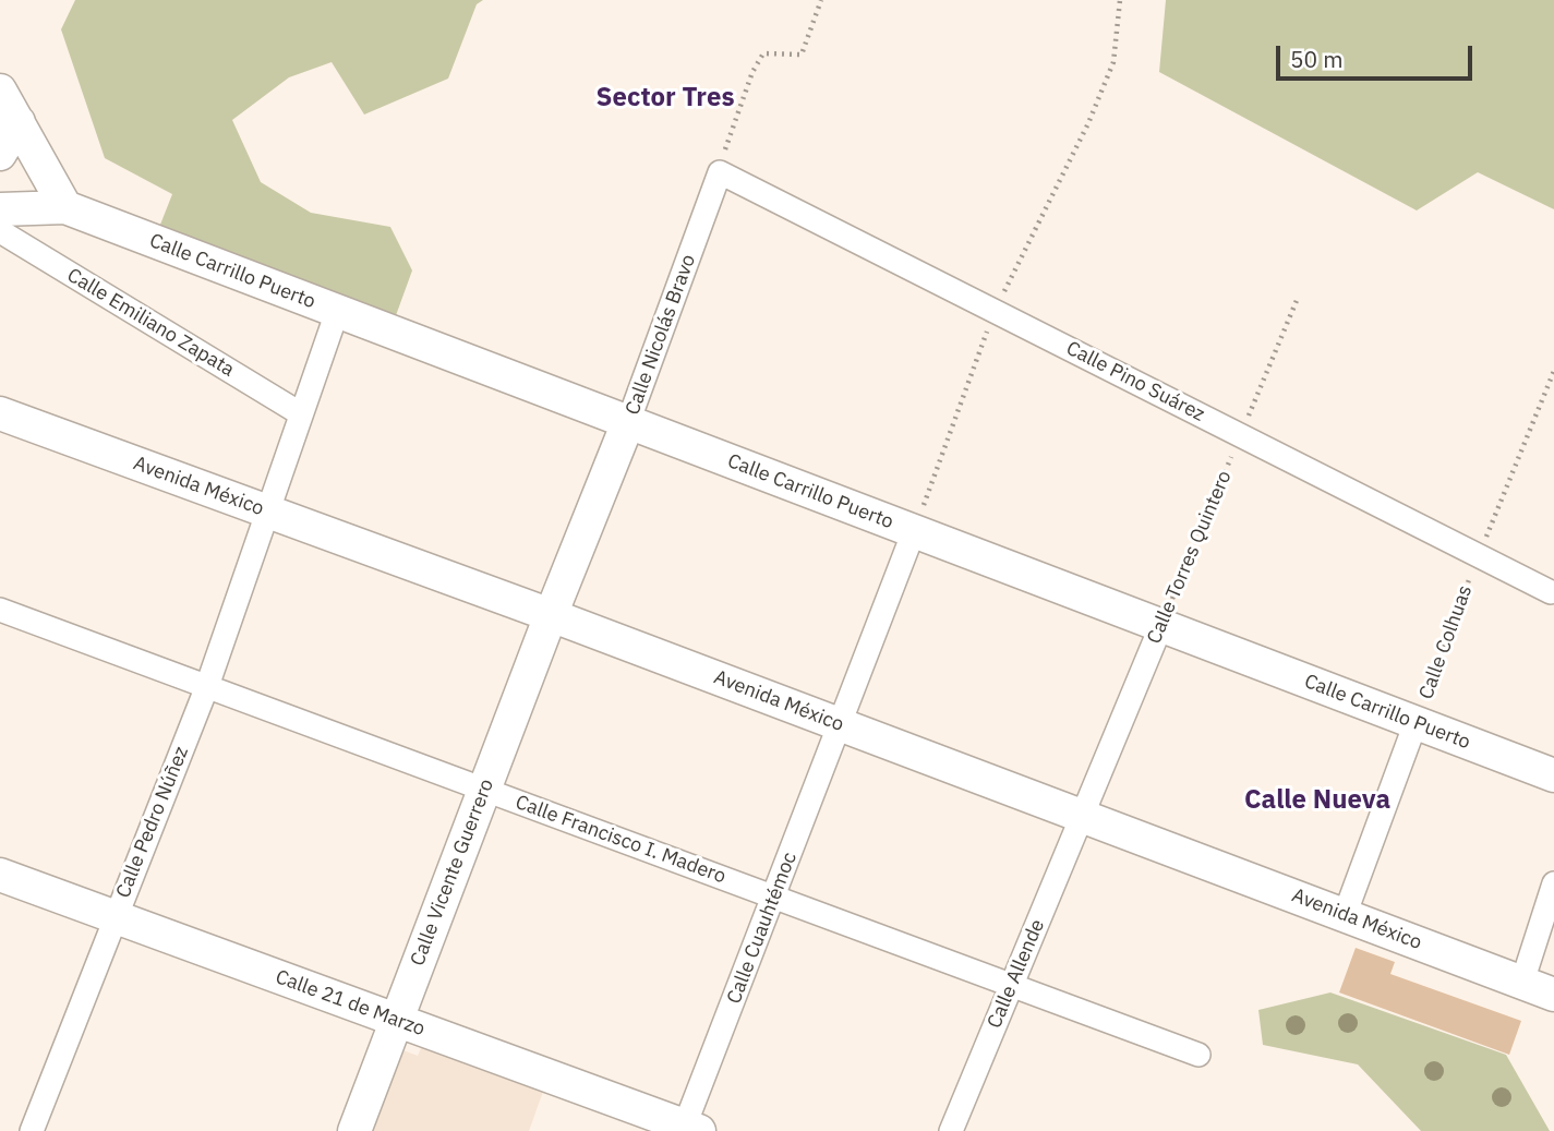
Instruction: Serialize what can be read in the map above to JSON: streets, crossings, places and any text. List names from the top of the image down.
{
  "streets": {
    "main road": [
      "Calle Carrillo Puerto",
      "Calle Nicolás Bravo",
      "Avenida México",
      "Calle Vicente Guerrero",
      "Calle 21 de Marzo"
    ],
    "street": [
      "Calle Emiliano Zapata",
      "Calle Pino Suárez",
      "Calle Torres Quintero",
      "Calle Colhuas",
      "Calle Pedro Núñez",
      "Calle Francisco I. Madero",
      "Calle Cuauhtémoc",
      "Calle Allende"
    ]
  },
  "crossings": [
    ["Calle Carrillo Puerto", "Calle Nicolás Bravo"],
    ["Calle Carrillo Puerto", "Calle Torres Quintero"],
    ["Calle Carrillo Puerto", "Calle Colhuas"],
    ["Calle Carrillo Puerto", "Calle Pedro Núñez"],
    ["Calle Carrillo Puerto", "Calle Cuauhtémoc"],
    ["Calle Emiliano Zapata", "Calle Pedro Núñez"],
    ["Calle Nicolás Bravo", "Calle Pino Suárez"],
    ["Calle Nicolás Bravo", "Avenida México"],
    ["Calle Nicolás Bravo", "Calle Vicente Guerrero"],
    ["Calle Pino Suárez", "Calle Torres Quintero"],
    ["Calle Pino Suárez", "Calle Colhuas"],
    ["Avenida México", "Calle Torres Quintero"],
    ["Avenida México", "Calle Colhuas"],
    ["Avenida México", "Calle Pedro Núñez"],
    ["Avenida México", "Calle Vicente Guerrero"],
    ["Avenida México", "Calle Cuauhtémoc"],
    ["Avenida México", "Calle Allende"],
    ["Calle Torres Quintero", "Calle Allende"],
    ["Calle Pedro Núñez", "Calle Francisco I. Madero"],
    ["Calle Pedro Núñez", "Calle 21 de Marzo"],
    ["Calle Francisco I. Madero", "Calle Vicente Guerrero"],
    ["Calle Francisco I. Madero", "Calle Cuauhtémoc"],
    ["Calle Francisco I. Madero", "Calle Allende"],
    ["Calle Vicente Guerrero", "Calle 21 de Marzo"],
    ["Calle Cuauhtémoc", "Calle 21 de Marzo"]
  ],
  "districts": ["Sector Tres", "Calle Nueva"],
  "scale_bar": "50 m"
}
